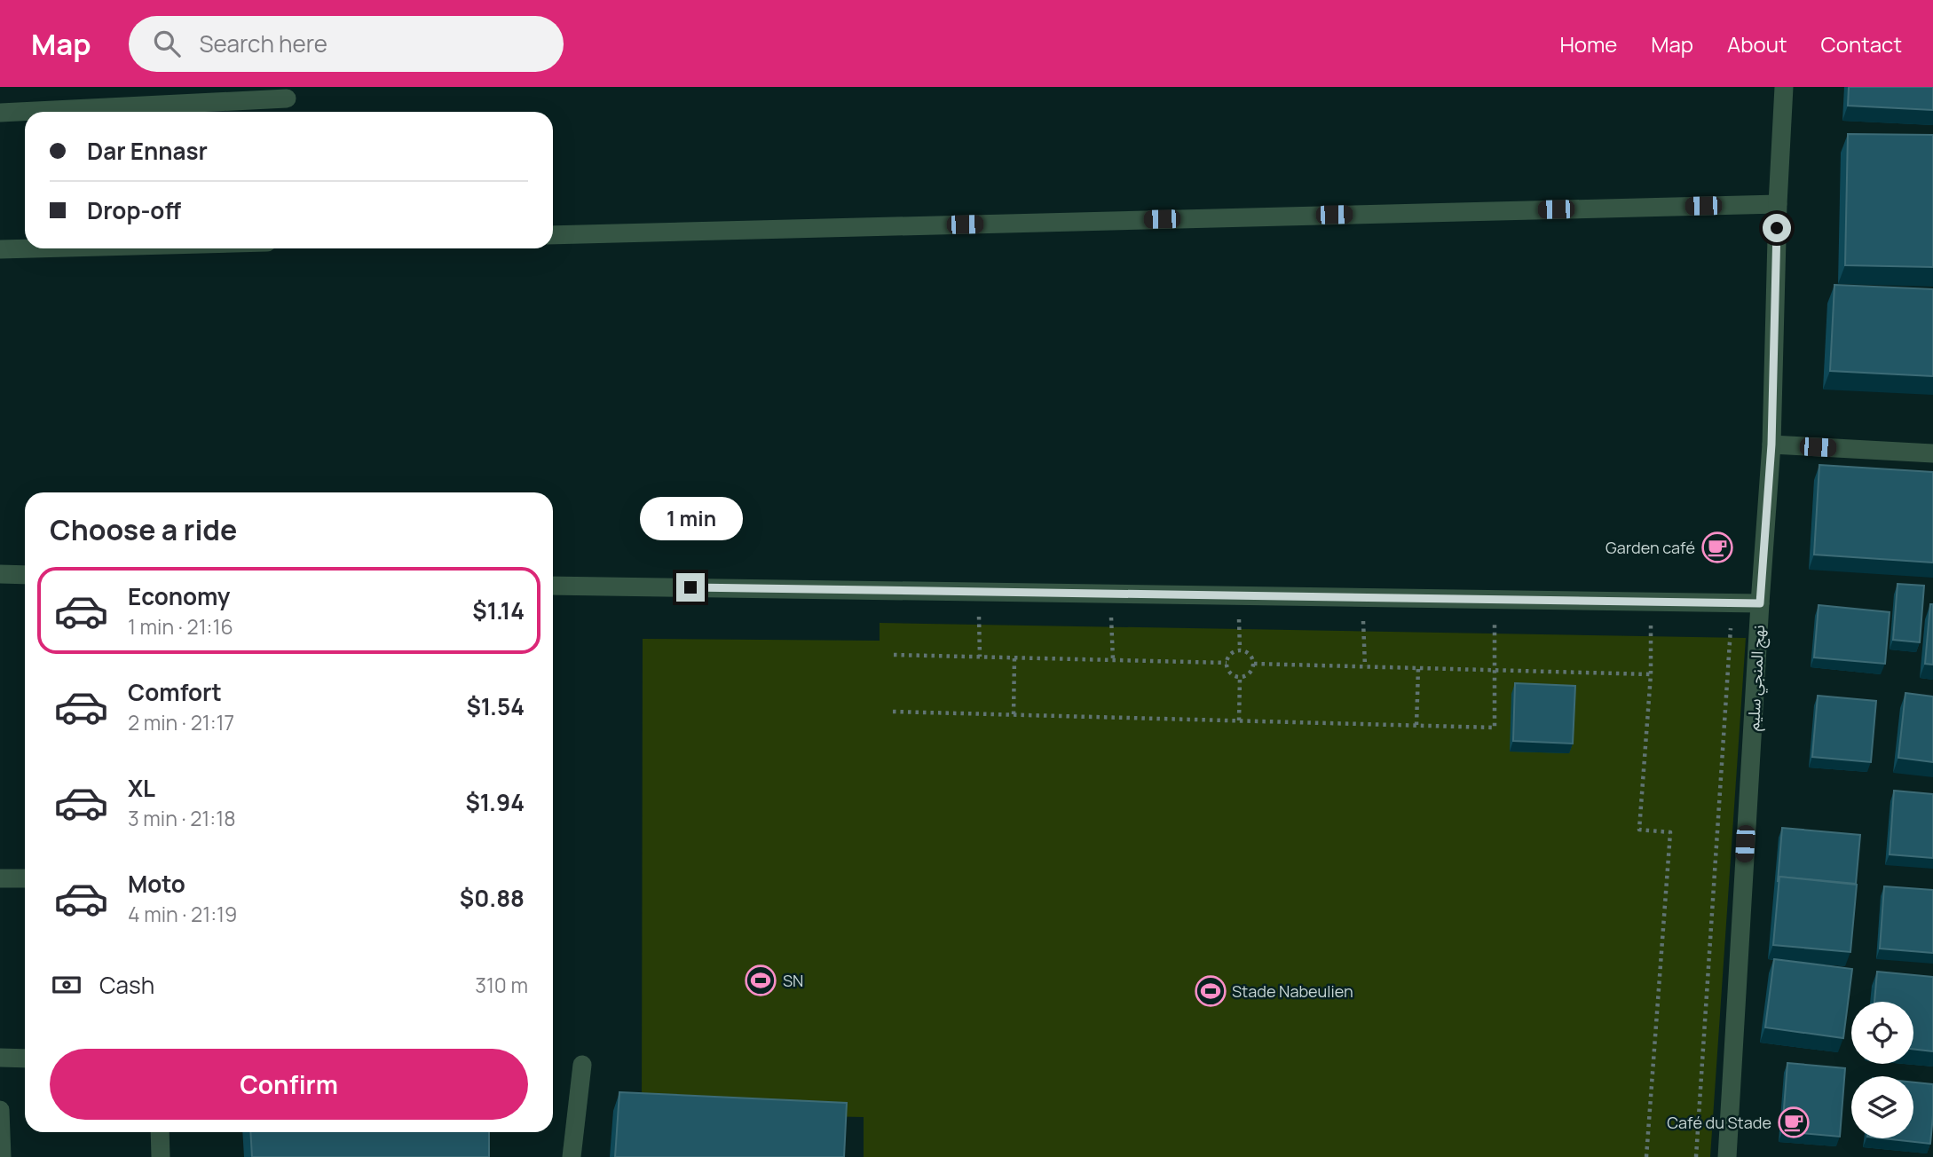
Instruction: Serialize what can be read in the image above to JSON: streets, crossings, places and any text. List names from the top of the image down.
{
  "streets": {
    "street": ["نهج المنجي سليم"]
  },
  "places": {
    "cafe": ["Garden café", "Café du Stade"],
    "sports": ["SN", "Stade Nabeulien"]
  },
  "page": {
    "header": "Map",
    "search": "Search here",
    "nav": [
      "Home",
      "Map",
      "About",
      "Contact"
    ],
    "banner": ["Dar Ennasr", "Drop-off"],
    "heading": "Choose a ride",
    "bubble": "1 min",
    "list": [
      {
        "name": "Economy",
        "note": "1 min · 21:16",
        "value": "$1.14"
      },
      {
        "name": "Comfort",
        "note": "2 min · 21:17",
        "value": "$1.54"
      },
      {
        "name": "XL",
        "note": "3 min · 21:18",
        "value": "$1.94"
      },
      {
        "name": "Moto",
        "note": "4 min · 21:19",
        "value": "$0.88"
      }
    ],
    "pay": ["Cash", "310 m"],
    "buttons": "Confirm"
  }
}
